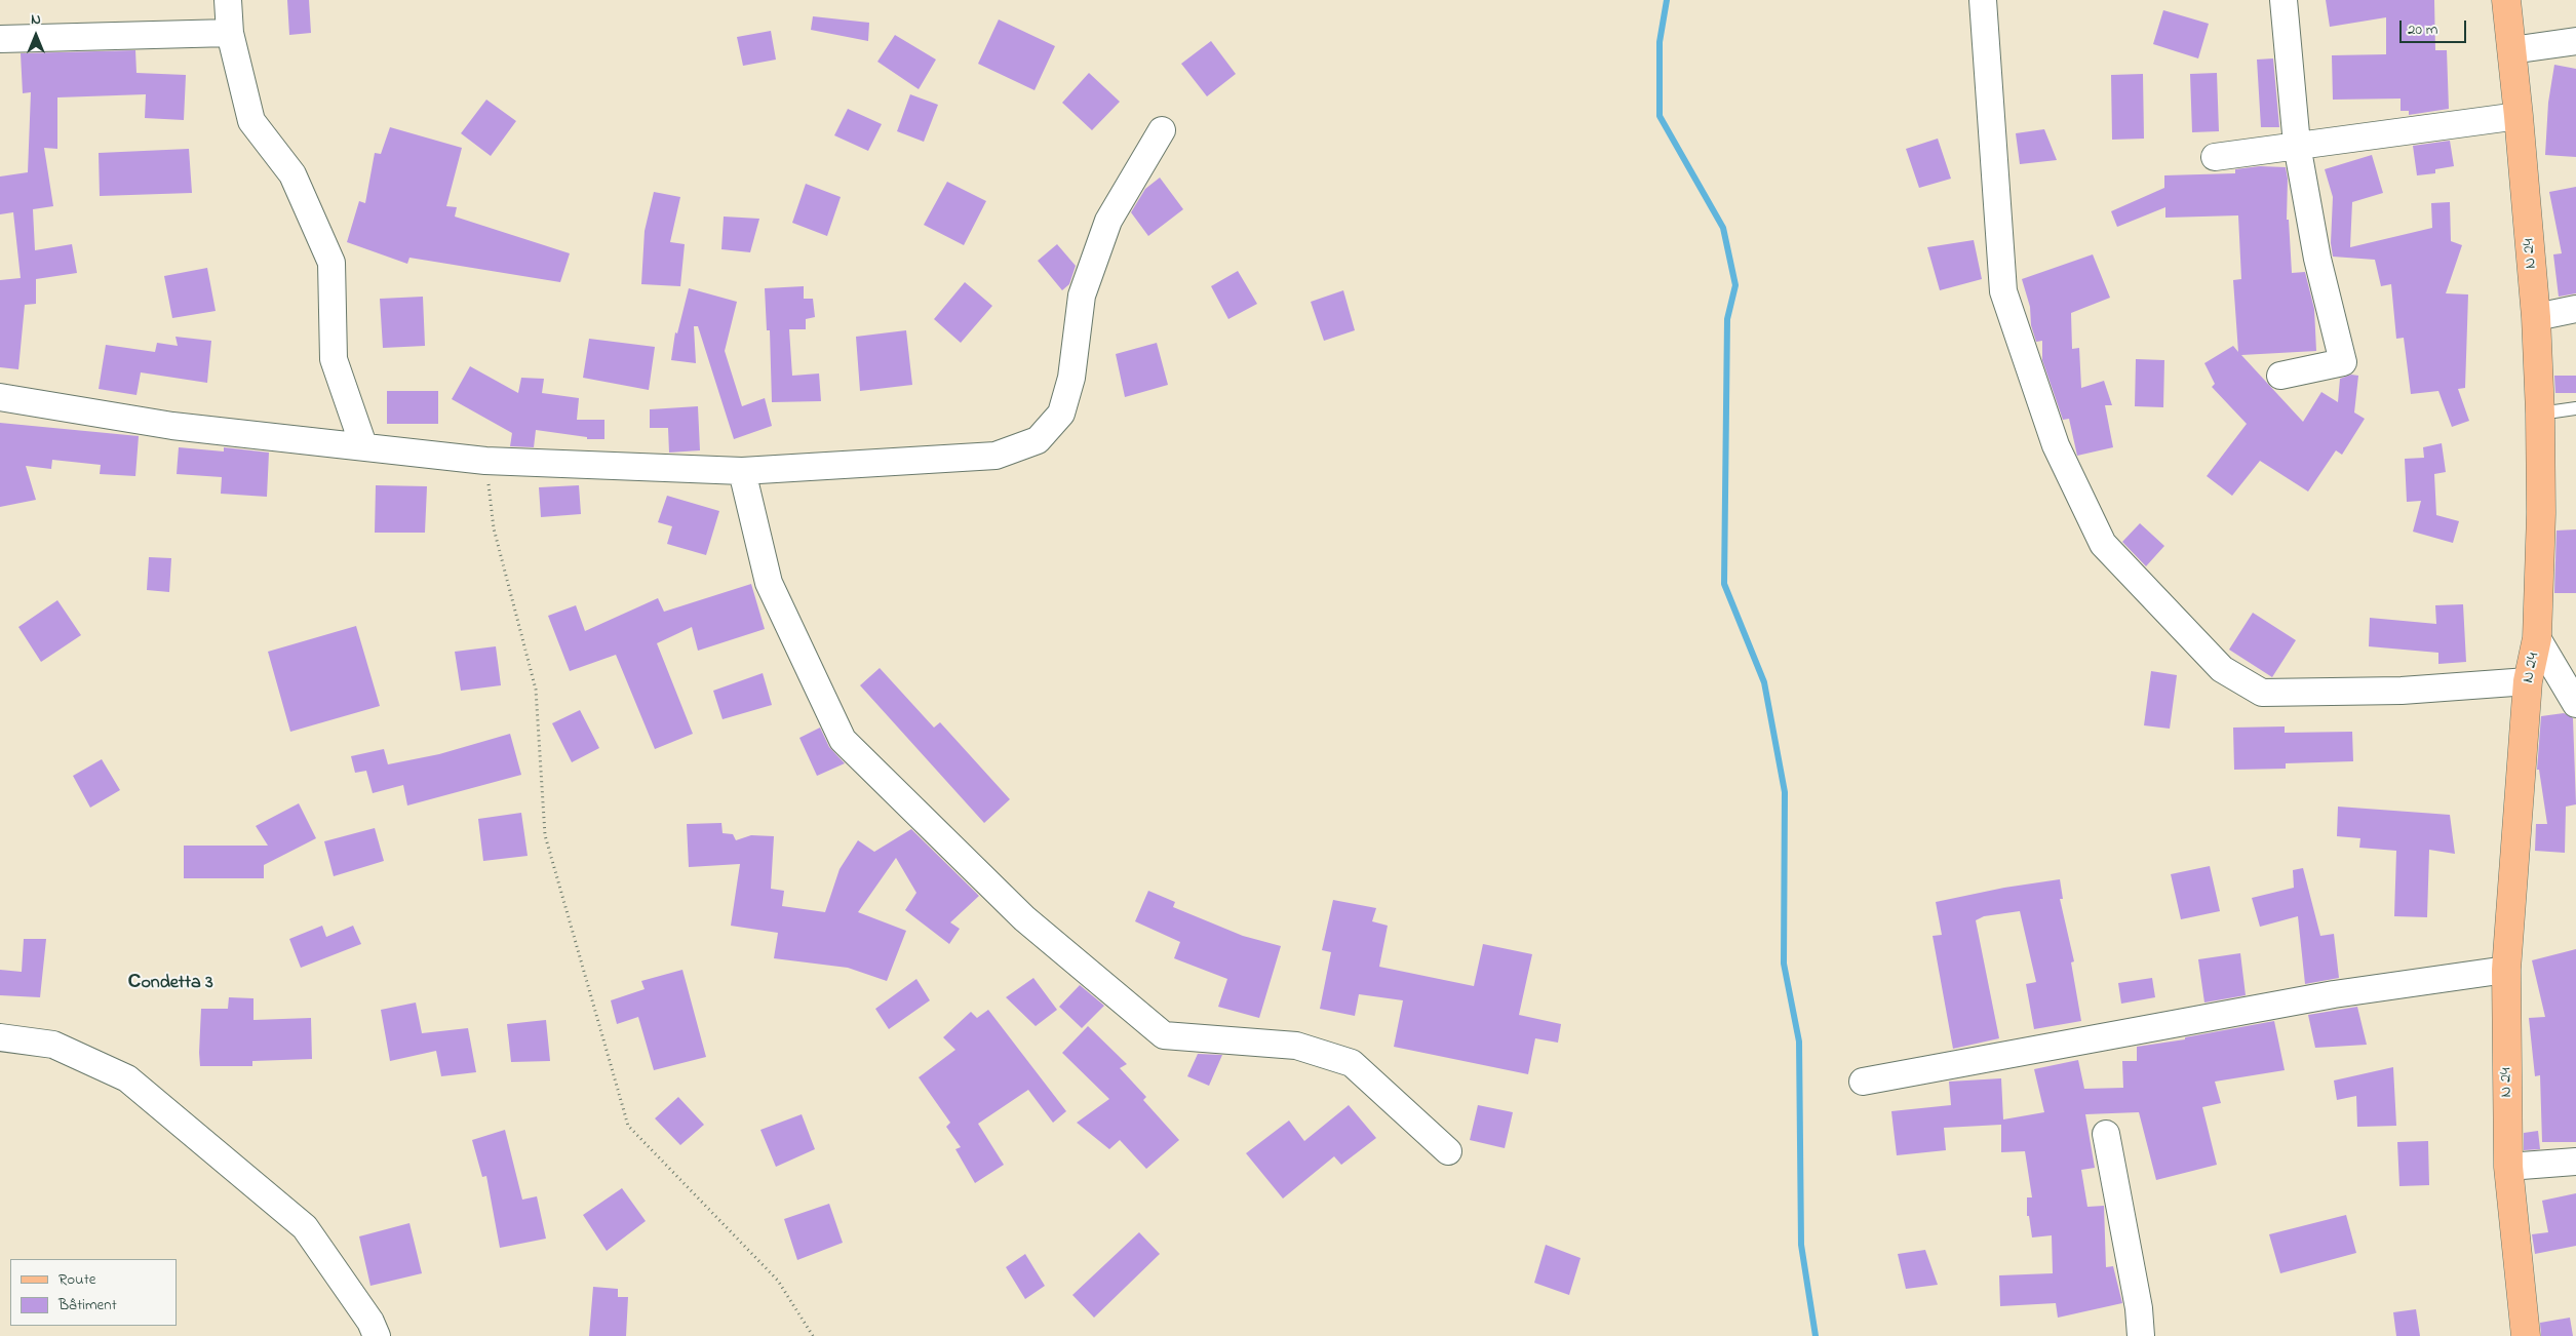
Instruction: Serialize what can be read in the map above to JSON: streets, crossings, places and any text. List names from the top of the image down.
{
  "streets": {
    "main road": ["N 24"]
  },
  "districts": ["Сondetta 3"],
  "legend": ["Route", "Bâtiment"],
  "scale_bar": "20 m",
  "north": "top"
}
